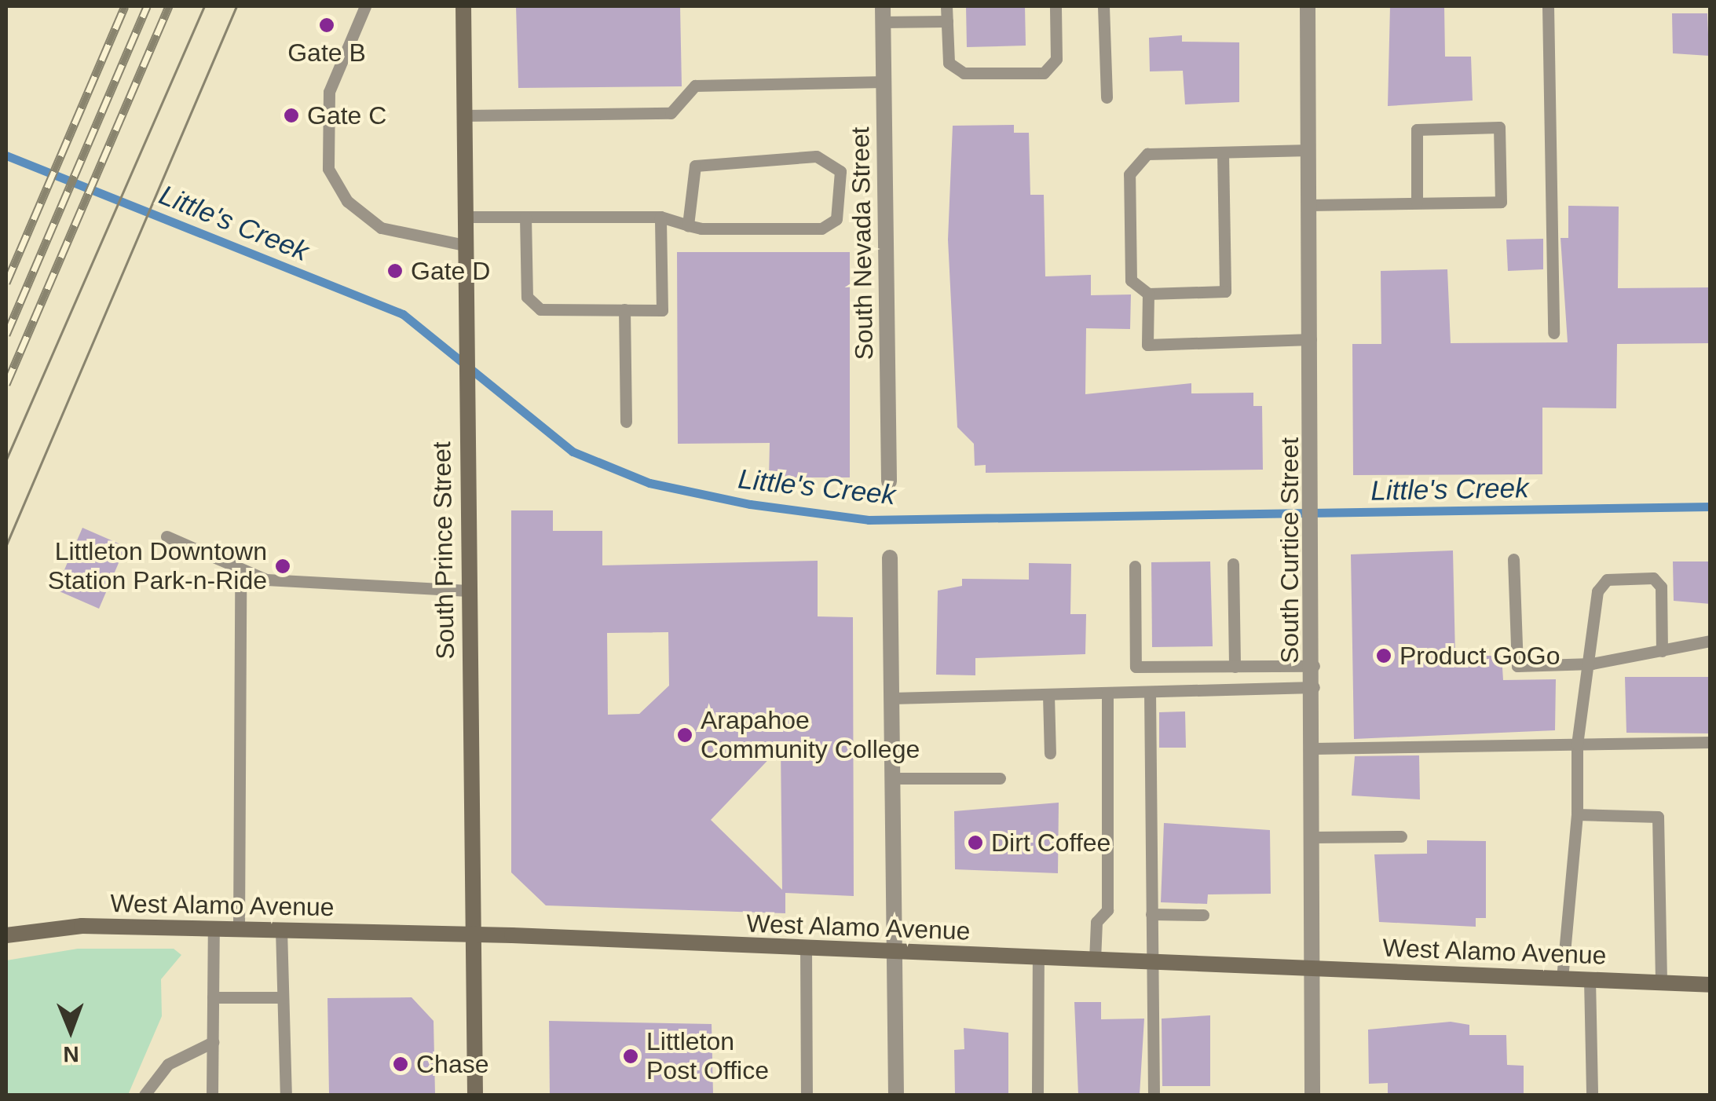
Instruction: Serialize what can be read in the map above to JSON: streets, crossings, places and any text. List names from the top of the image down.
{
  "streets": {
    "main road": ["South Prince Street", "West Alamo Avenue"],
    "street": ["South Nevada Street", "South Curtice Street"]
  },
  "crossings": [
    ["South Prince Street", "West Alamo Avenue"],
    ["South Curtice Street", "West Alamo Avenue"]
  ],
  "water": ["Little's Creek"],
  "places": [
    "Gate B",
    "Gate C",
    "Gate D",
    "Littleton Downtown Station Park-n-Ride",
    "Product GoGo",
    "Arapahoe Community College",
    "Dirt Coffee",
    "Littleton Post Office",
    "Chase"
  ],
  "north": "bottom"
}
